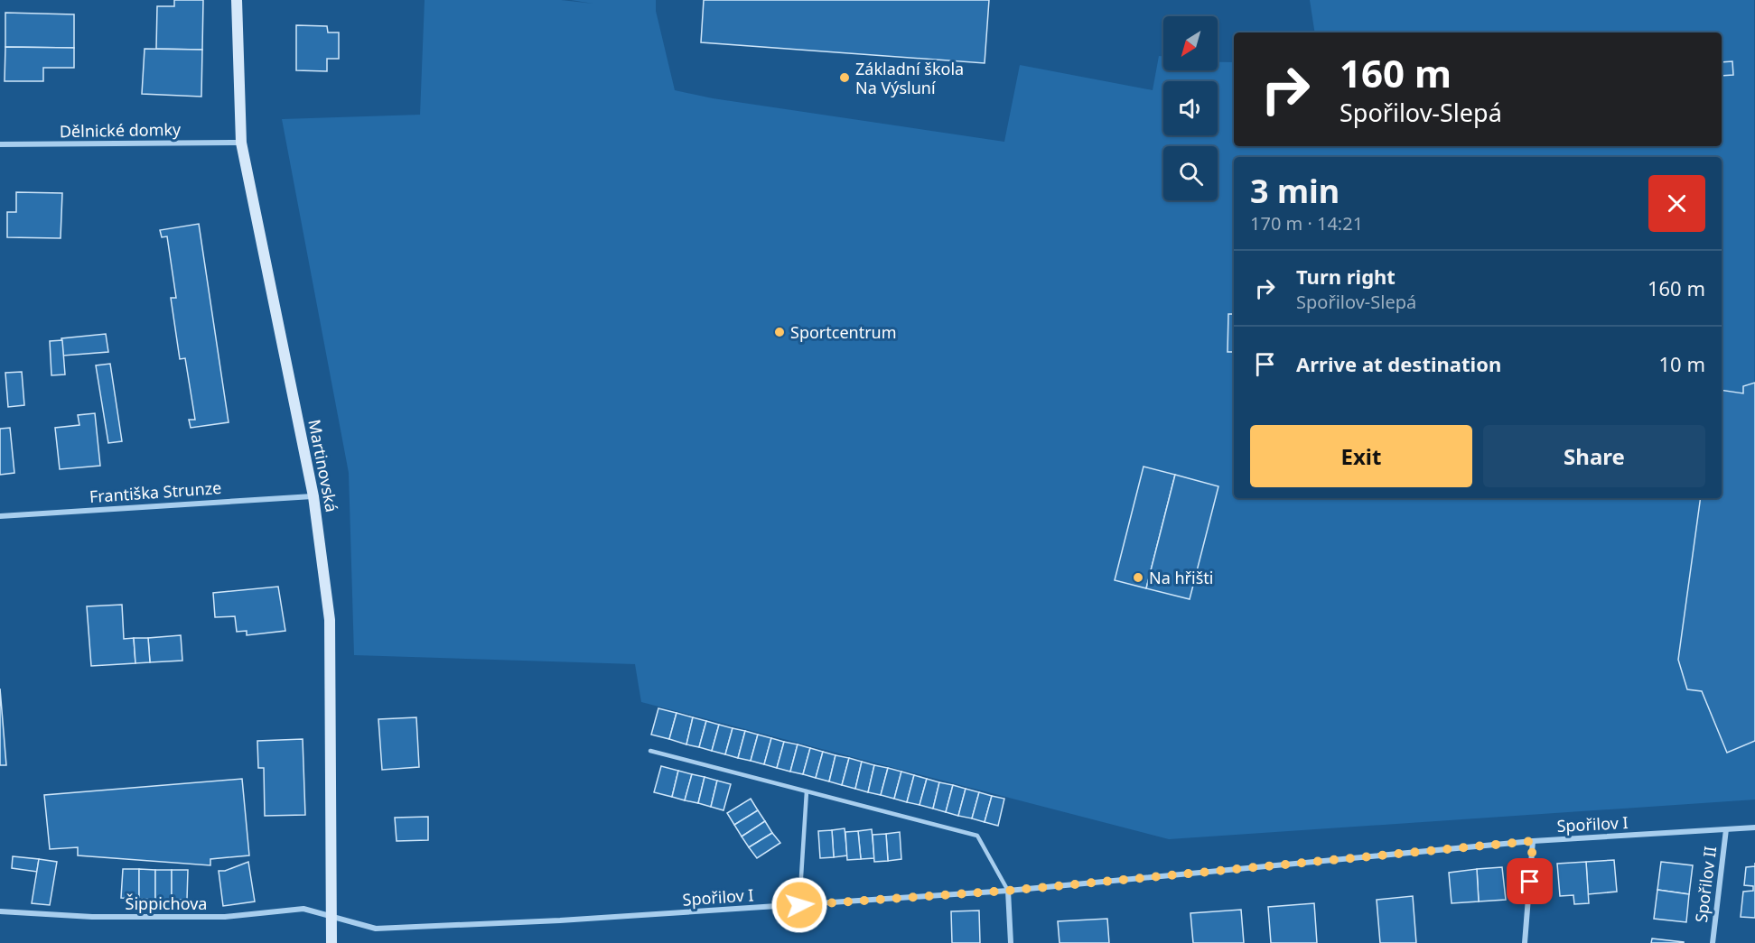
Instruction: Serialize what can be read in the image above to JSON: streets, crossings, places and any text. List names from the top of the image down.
{
  "streets": {
    "street": [
      "Dělnické domky",
      "Martinovská",
      "Františka Strunze",
      "Spořilov I",
      "Spořilov II",
      "Šippichova"
    ]
  },
  "crossings": [
    ["Dělnické domky", "Martinovská"],
    ["Martinovská", "Františka Strunze"],
    ["Martinovská", "Spořilov I"],
    ["Martinovská", "Šippichova"],
    ["Spořilov I", "Spořilov II"],
    ["Spořilov I", "Šippichova"]
  ],
  "places": ["Základní škola Na Výsluní", "Sportcentrum", "Na hřišti"],
  "north": "bottom left",
  "page": {
    "turn": ["160 m", "Spořilov-Slepá"],
    "heading": ["3 min", "170 m · 14:21"],
    "list": [
      {
        "name": "Turn right",
        "note": "Spořilov-Slepá",
        "value": "160 m"
      },
      {
        "name": "Arrive at destination",
        "value": "10 m"
      }
    ],
    "buttons": ["Exit", "Share"]
  }
}
